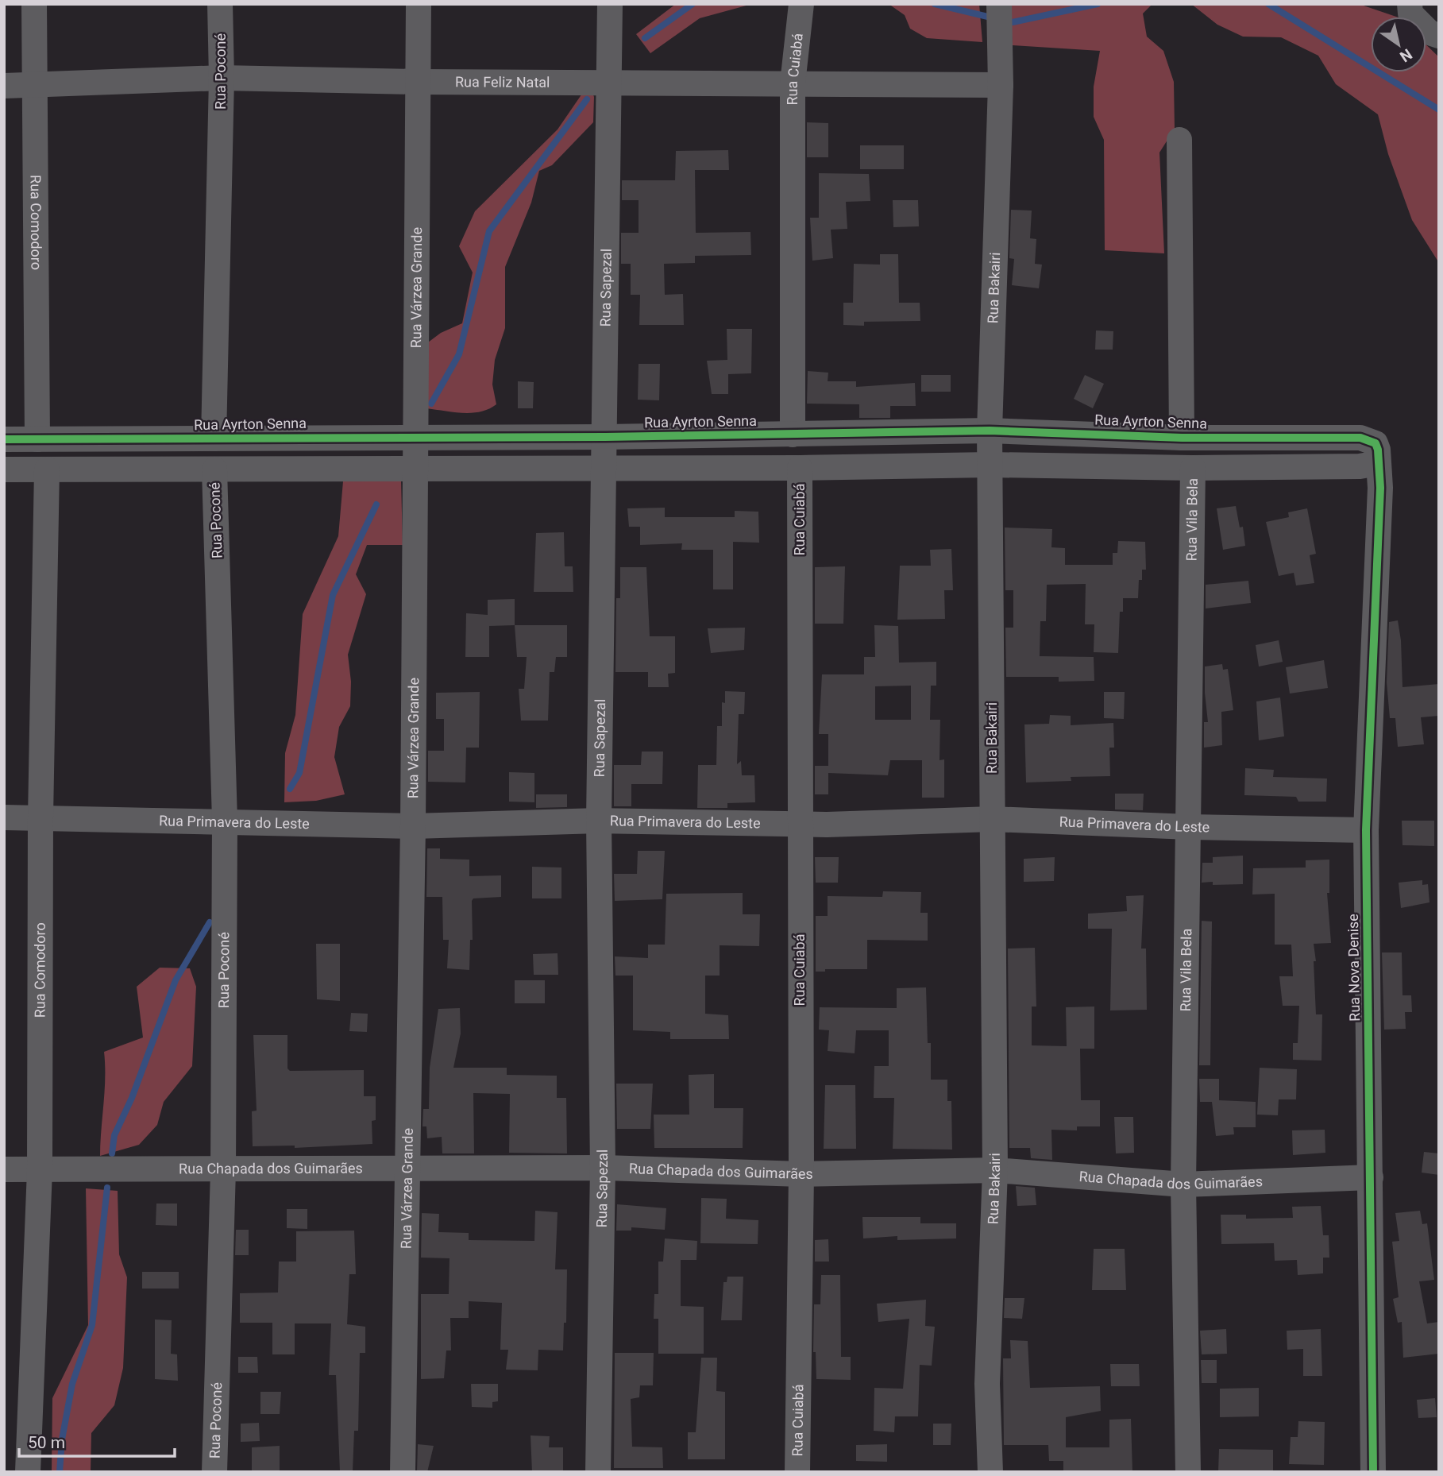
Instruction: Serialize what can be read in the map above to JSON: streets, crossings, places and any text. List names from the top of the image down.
{
  "streets": {
    "street": [
      "Rua Cuiabá",
      "Rua Poconé",
      "Rua Feliz Natal",
      "Rua Comodoro",
      "Rua Várzea Grande",
      "Rua Sapezal",
      "Rua Bakairi",
      "Rua Ayrton Senna",
      "Rua Vila Bela",
      "Rua Primavera do Leste",
      "Rua Nova Denise",
      "Rua Chapada dos Guimarães"
    ]
  },
  "crossings": [
    ["Rua Cuiabá", "Rua Feliz Natal"],
    ["Rua Cuiabá", "Rua Ayrton Senna"],
    ["Rua Cuiabá", "Rua Primavera do Leste"],
    ["Rua Cuiabá", "Rua Chapada dos Guimarães"],
    ["Rua Poconé", "Rua Feliz Natal"],
    ["Rua Poconé", "Rua Ayrton Senna"],
    ["Rua Poconé", "Rua Primavera do Leste"],
    ["Rua Poconé", "Rua Chapada dos Guimarães"],
    ["Rua Feliz Natal", "Rua Comodoro"],
    ["Rua Feliz Natal", "Rua Várzea Grande"],
    ["Rua Feliz Natal", "Rua Sapezal"],
    ["Rua Feliz Natal", "Rua Bakairi"],
    ["Rua Comodoro", "Rua Ayrton Senna"],
    ["Rua Comodoro", "Rua Primavera do Leste"],
    ["Rua Comodoro", "Rua Chapada dos Guimarães"],
    ["Rua Várzea Grande", "Rua Ayrton Senna"],
    ["Rua Várzea Grande", "Rua Primavera do Leste"],
    ["Rua Várzea Grande", "Rua Chapada dos Guimarães"],
    ["Rua Sapezal", "Rua Ayrton Senna"],
    ["Rua Sapezal", "Rua Primavera do Leste"],
    ["Rua Sapezal", "Rua Chapada dos Guimarães"],
    ["Rua Bakairi", "Rua Ayrton Senna"],
    ["Rua Bakairi", "Rua Primavera do Leste"],
    ["Rua Bakairi", "Rua Chapada dos Guimarães"],
    ["Rua Ayrton Senna", "Rua Nova Denise"],
    ["Rua Vila Bela", "Rua Primavera do Leste"],
    ["Rua Vila Bela", "Rua Chapada dos Guimarães"],
    ["Rua Primavera do Leste", "Rua Nova Denise"],
    ["Rua Nova Denise", "Rua Chapada dos Guimarães"]
  ],
  "scale_bar": "50 m",
  "north": "bottom right"
}
